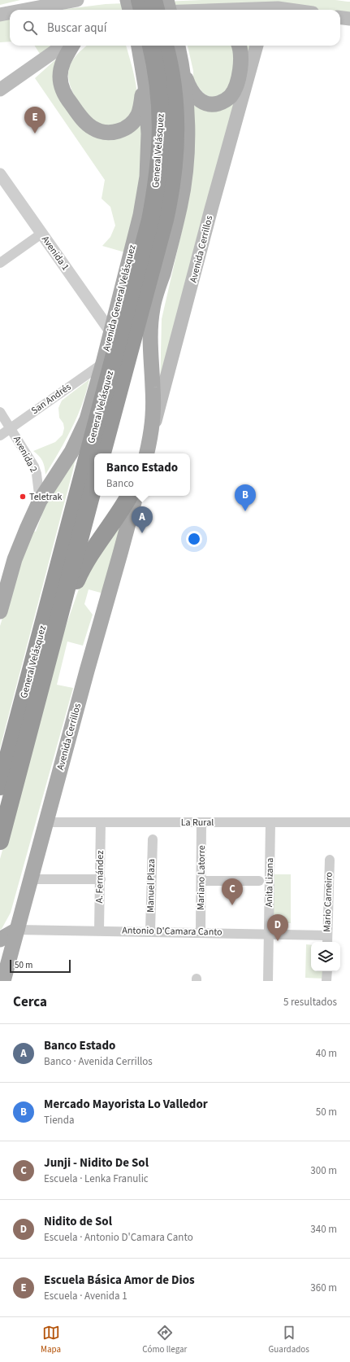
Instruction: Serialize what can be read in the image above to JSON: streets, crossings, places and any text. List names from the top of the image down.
{
  "streets": {
    "highway": ["General Velásquez"],
    "main road": ["Avenida Cerrillos", "Avenida General Velásquez"],
    "street": [
      "Avenida 1",
      "San Andrés",
      "Avenida 2",
      "La Rural",
      "A. Fernández",
      "Mariano Latorre",
      "Anita Lizana",
      "Manuel Plaza",
      "Mario Carneiro",
      "Antonio D'Camara Canto"
    ]
  },
  "crossings": [
    ["Avenida Cerrillos", "La Rural"],
    ["Avenida Cerrillos", "Antonio D'Camara Canto"],
    ["Avenida 1", "Avenida General Velásquez"],
    ["Avenida General Velásquez", "San Andrés"],
    ["Avenida General Velásquez", "Avenida 2"],
    ["San Andrés", "Avenida 2"],
    ["La Rural", "A. Fernández"],
    ["La Rural", "Mariano Latorre"],
    ["La Rural", "Anita Lizana"],
    ["A. Fernández", "Antonio D'Camara Canto"],
    ["Mariano Latorre", "Antonio D'Camara Canto"],
    ["Anita Lizana", "Antonio D'Camara Canto"],
    ["Manuel Plaza", "Antonio D'Camara Canto"],
    ["Mario Carneiro", "Antonio D'Camara Canto"]
  ],
  "places": ["Teletrak"],
  "scale_bar": "50 m",
  "page": {
    "search": "Buscar aquí",
    "pins": [
      "E",
      "B",
      "A",
      "C",
      "D"
    ],
    "popup": ["Banco Estado", "Banco"],
    "scale": "50 m",
    "heading": ["Cerca", "5 resultados"],
    "list": [
      {
        "mark": "A",
        "name": "Banco Estado",
        "note": "Banco · Avenida Cerrillos",
        "value": "40 m"
      },
      {
        "mark": "B",
        "name": "Mercado Mayorista Lo Valledor",
        "note": "Tienda",
        "value": "50 m"
      },
      {
        "mark": "C",
        "name": "Junji - Nidito De Sol",
        "note": "Escuela · Lenka Franulic",
        "value": "300 m"
      },
      {
        "mark": "D",
        "name": "Nidito de Sol",
        "note": "Escuela · Antonio D'Camara Canto",
        "value": "340 m"
      },
      {
        "mark": "E",
        "name": "Escuela Básica Amor de Dios",
        "note": "Escuela · Avenida 1",
        "value": "360 m"
      }
    ],
    "nav": ["Mapa", "Cómo llegar", "Guardados"]
  }
}
